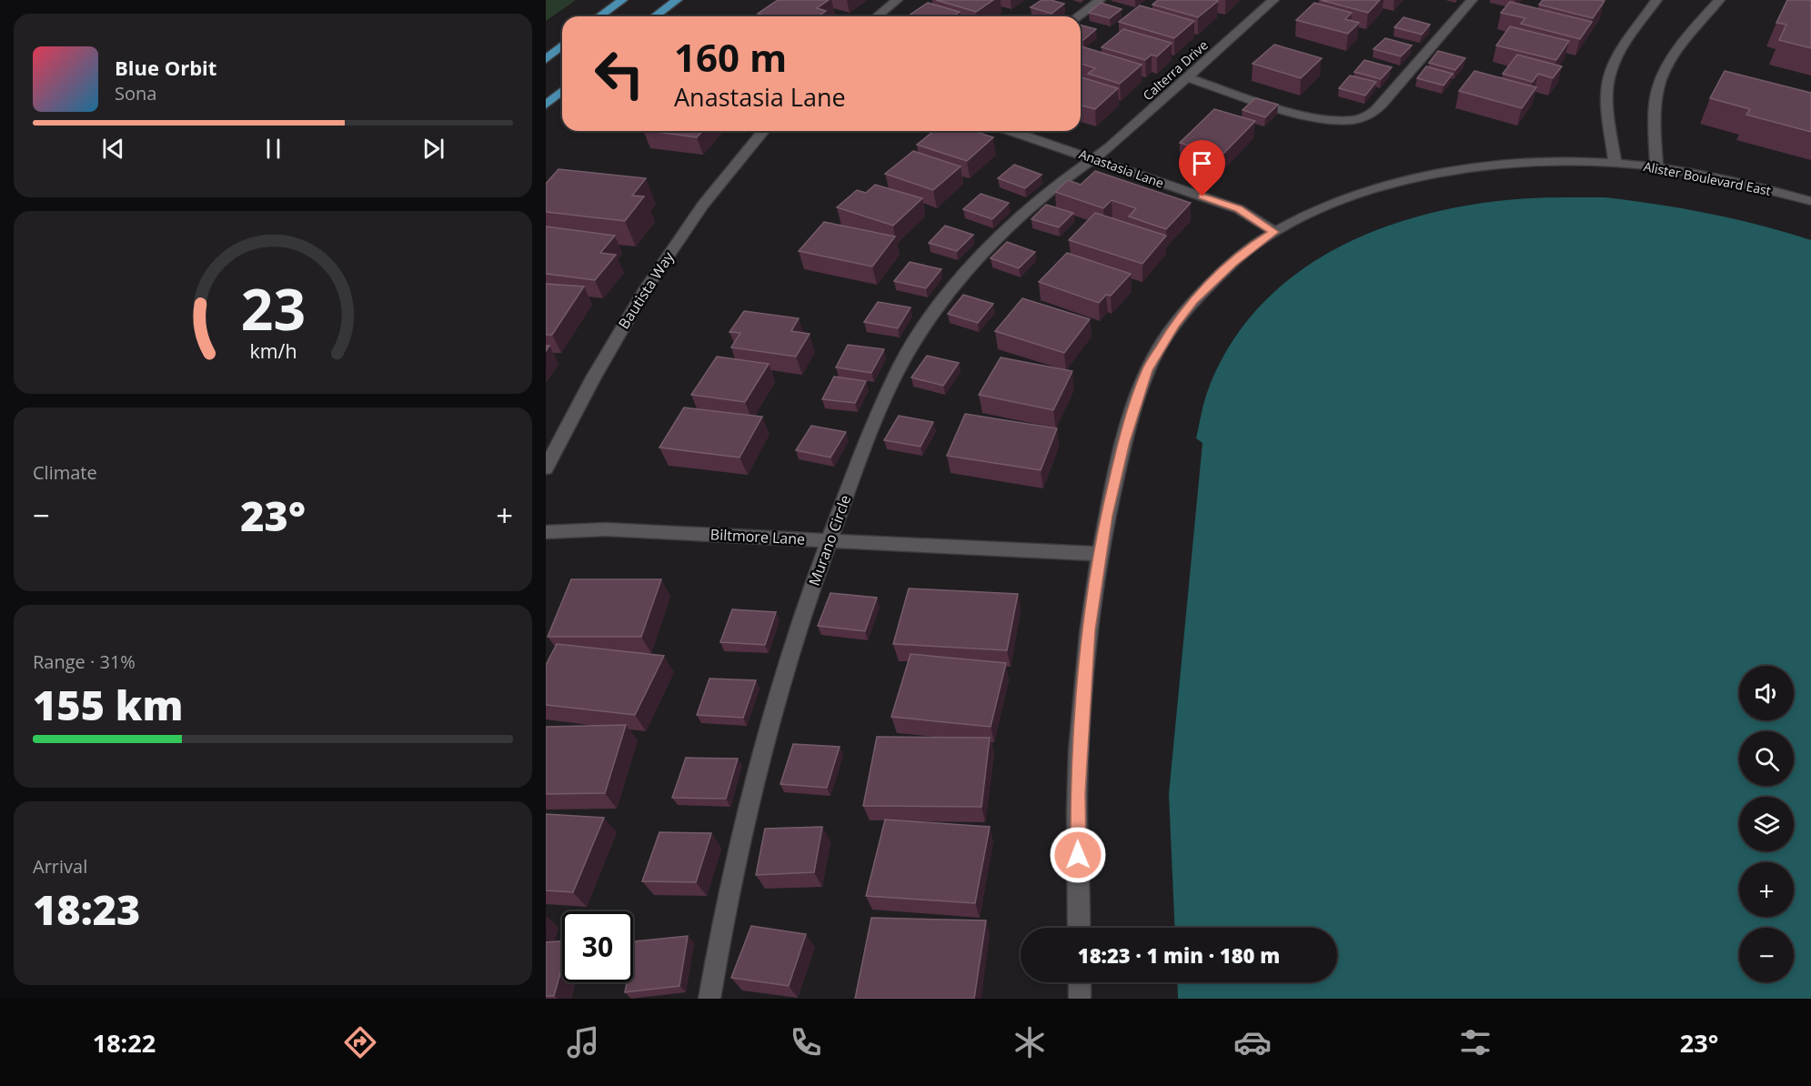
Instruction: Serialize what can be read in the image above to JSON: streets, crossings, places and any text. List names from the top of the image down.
{
  "streets": {
    "street": [
      "Calterra Drive",
      "Anastasia Lane",
      "Alister Boulevard East",
      "Bautista Way",
      "Biltmore Lane",
      "Murano Circle"
    ]
  },
  "crossings": [
    ["Calterra Drive", "Anastasia Lane"],
    ["Calterra Drive", "Murano Circle"],
    ["Anastasia Lane", "Alister Boulevard East"],
    ["Anastasia Lane", "Murano Circle"],
    ["Alister Boulevard East", "Biltmore Lane"],
    ["Biltmore Lane", "Murano Circle"]
  ],
  "page": {
    "turn": ["160 m", "Anastasia Lane"],
    "song": ["Blue Orbit", "Sona"],
    "tile": [
      "Climate",
      ["Range · 31%", "155 km"],
      ["Arrival", "18:23"]
    ],
    "heat": ["−", "23°", "+"],
    "map_buttons": ["+", "−"],
    "limit": "30",
    "trip": "18:23 · 1 min · 180 m",
    "tabs": ["18:22", "23°"],
    "gauge": ["23", "km/h"]
  }
}
